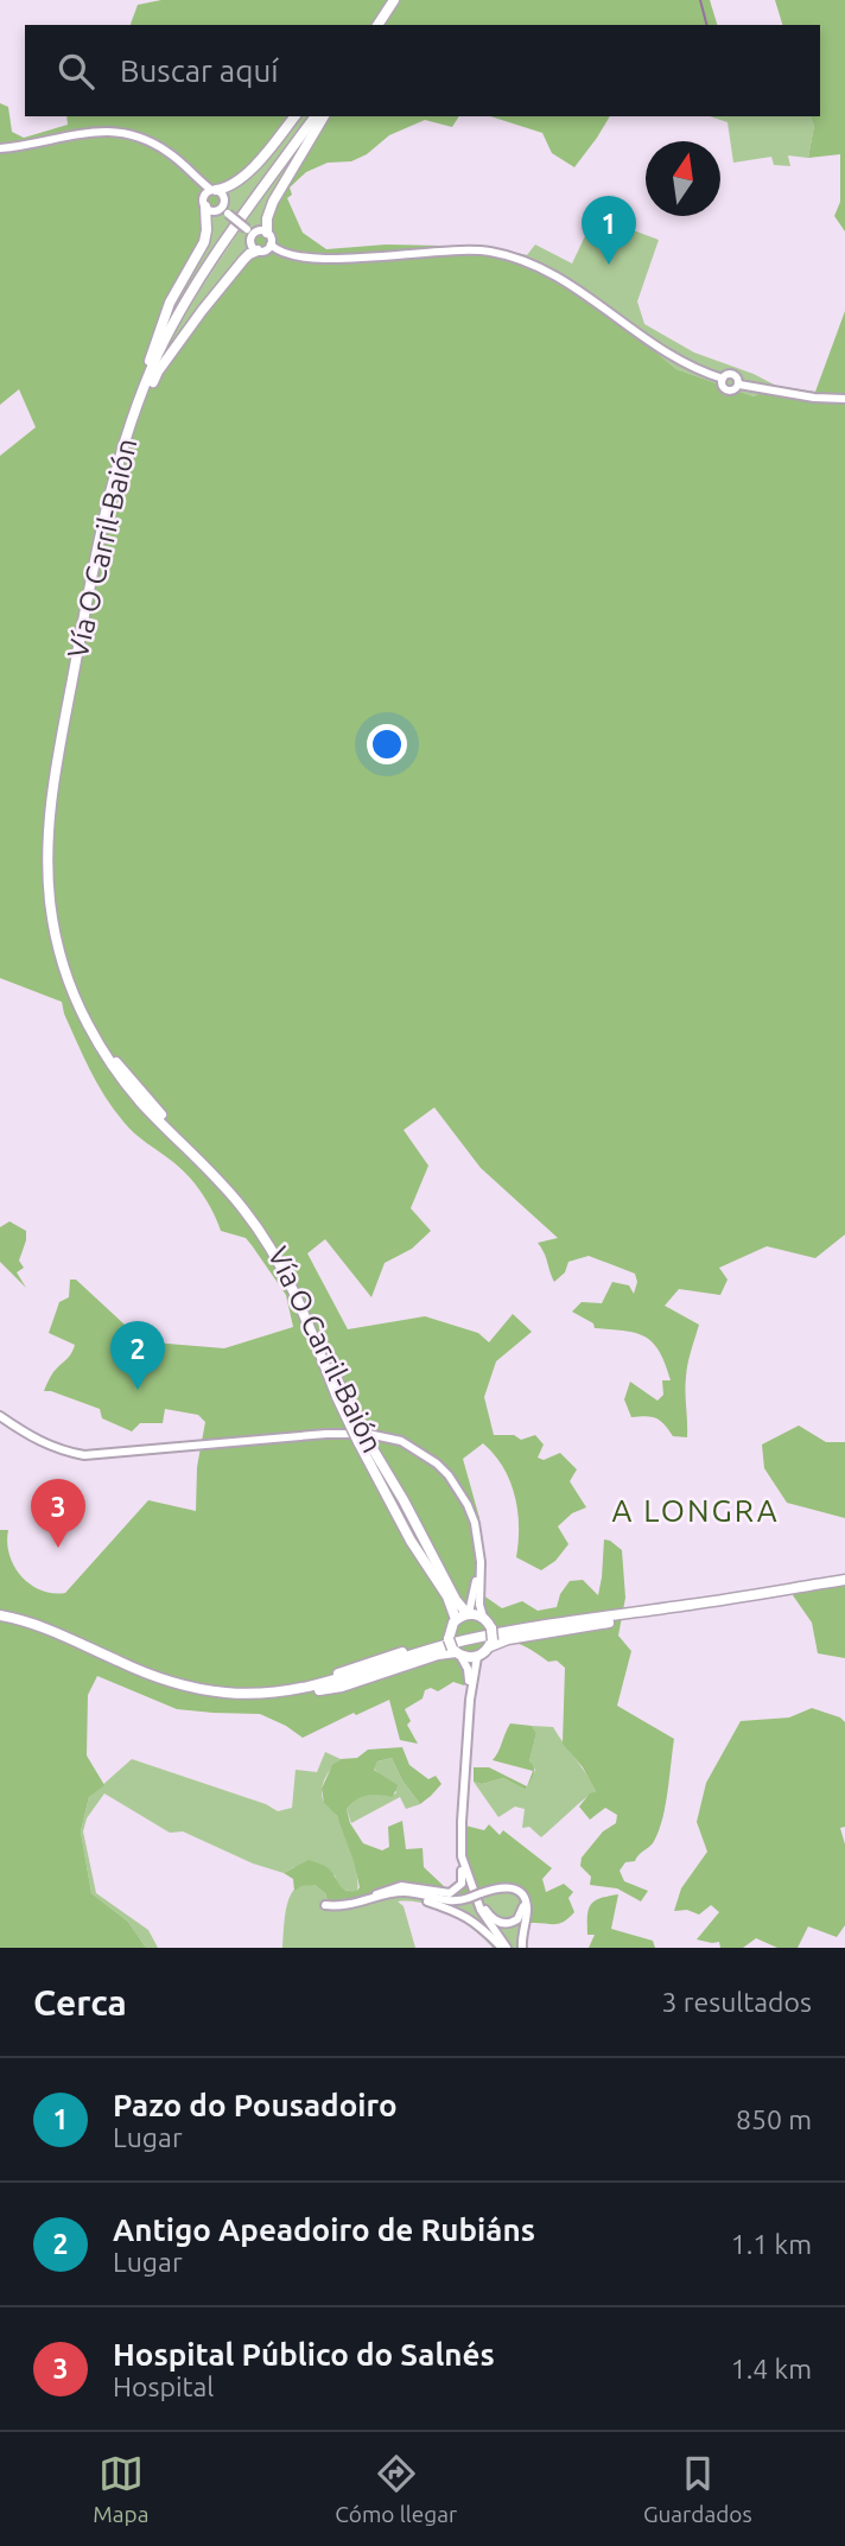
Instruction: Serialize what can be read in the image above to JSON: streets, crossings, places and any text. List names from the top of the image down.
{
  "streets": {
    "highway": ["Vía O Carril-Baión"]
  },
  "districts": ["A LONGRA"],
  "north": "top",
  "page": {
    "search": "Buscar aquí",
    "pins": ["1", "2", "3"],
    "heading": ["Cerca", "3 resultados"],
    "list": [
      {
        "mark": "1",
        "name": "Pazo do Pousadoiro",
        "note": "Lugar",
        "value": "850 m"
      },
      {
        "mark": "2",
        "name": "Antigo Apeadoiro de Rubiáns",
        "note": "Lugar",
        "value": "1.1 km"
      },
      {
        "mark": "3",
        "name": "Hospital Público do Salnés",
        "note": "Hospital",
        "value": "1.4 km"
      }
    ],
    "nav": ["Mapa", "Cómo llegar", "Guardados"]
  }
}
